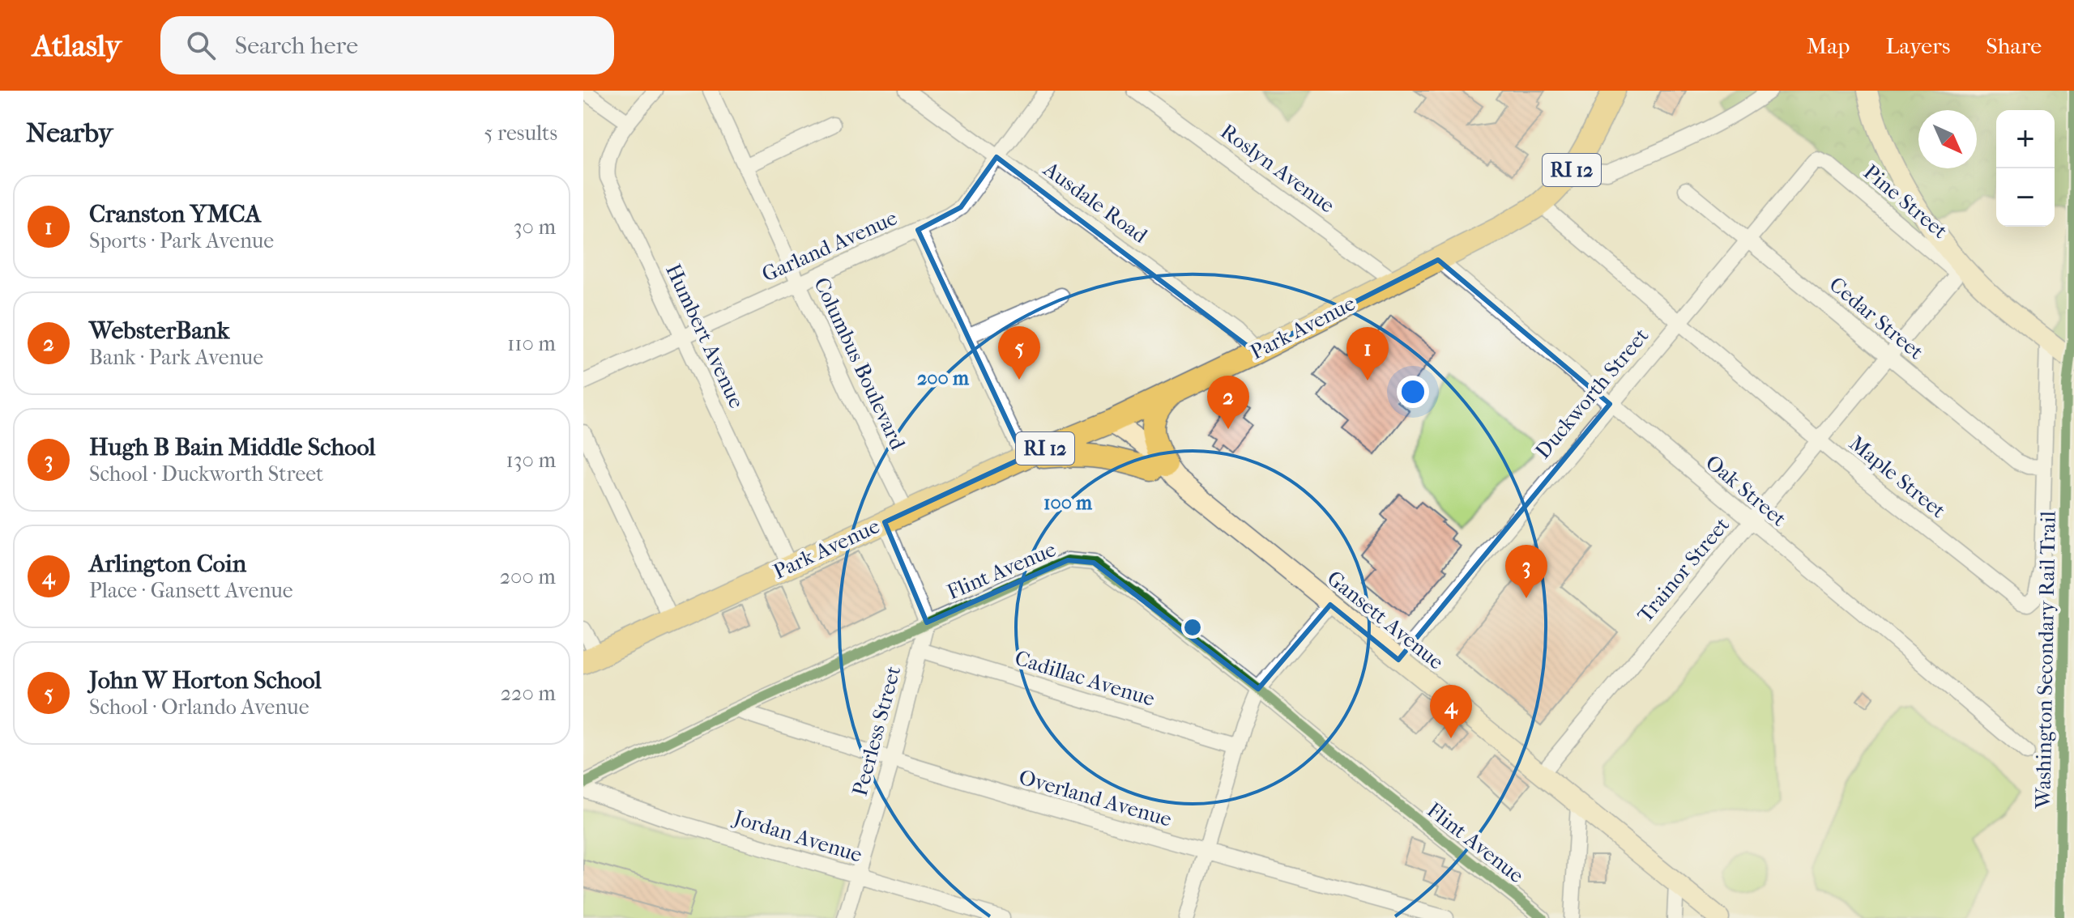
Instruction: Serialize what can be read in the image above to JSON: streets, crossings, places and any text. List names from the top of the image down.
{
  "streets": {
    "main road": ["RI 12", "Park Avenue", "Gansett Avenue"],
    "street": [
      "Roslyn Avenue",
      "Pine Street",
      "Ausdale Road",
      "Garland Avenue",
      "Cedar Street",
      "Humbert Avenue",
      "Columbus Boulevard",
      "Duckworth Street",
      "Maple Street",
      "Oak Street",
      "Trainor Street",
      "Flint Avenue",
      "Cadillac Avenue",
      "Peerless Street",
      "Overland Avenue",
      "Jordan Avenue"
    ],
    "cycle path": ["Washington Secondary Rail Trail"]
  },
  "crossings": [
    ["Roslyn Avenue", "Park Avenue"],
    ["Pine Street", "Duckworth Street"],
    ["Pine Street", "Trainor Street"],
    ["Ausdale Road", "Garland Avenue"],
    ["Ausdale Road", "Park Avenue"],
    ["Garland Avenue", "Humbert Avenue"],
    ["Garland Avenue", "Columbus Boulevard"],
    ["Cedar Street", "Duckworth Street"],
    ["Cedar Street", "Maple Street"],
    ["Cedar Street", "Trainor Street"],
    ["Park Avenue", "Humbert Avenue"],
    ["Park Avenue", "Columbus Boulevard"],
    ["Park Avenue", "Maple Street"],
    ["Park Avenue", "Oak Street"],
    ["Park Avenue", "Gansett Avenue"],
    ["Duckworth Street", "Maple Street"],
    ["Duckworth Street", "Oak Street"],
    ["Duckworth Street", "Gansett Avenue"],
    ["Maple Street", "Trainor Street"],
    ["Oak Street", "Trainor Street"],
    ["Trainor Street", "Gansett Avenue"],
    ["Flint Avenue", "Peerless Street"],
    ["Flint Avenue", "Overland Avenue"],
    ["Cadillac Avenue", "Peerless Street"],
    ["Peerless Street", "Overland Avenue"],
    ["Peerless Street", "Jordan Avenue"]
  ],
  "north": "bottom right",
  "page": {
    "header": "Atlasly",
    "search": "Search here",
    "nav": ["Map", "Layers", "Share"],
    "heading": ["Nearby", "5 results"],
    "map_buttons": ["+", "−"],
    "list": [
      {
        "mark": "1",
        "name": "Cranston YMCA",
        "note": "Sports · Park Avenue",
        "value": "30 m"
      },
      {
        "mark": "2",
        "name": "WebsterBank",
        "note": "Bank · Park Avenue",
        "value": "110 m"
      },
      {
        "mark": "3",
        "name": "Hugh B Bain Middle School",
        "note": "School · Duckworth Street",
        "value": "130 m"
      },
      {
        "mark": "4",
        "name": "Arlington Coin",
        "note": "Place · Gansett Avenue",
        "value": "200 m"
      },
      {
        "mark": "5",
        "name": "John W Horton School",
        "note": "School · Orlando Avenue",
        "value": "220 m"
      }
    ],
    "pins": [
      "5",
      "1",
      "2",
      "3",
      "4"
    ]
  },
  "rings": ["200 m", "100 m"]
}
